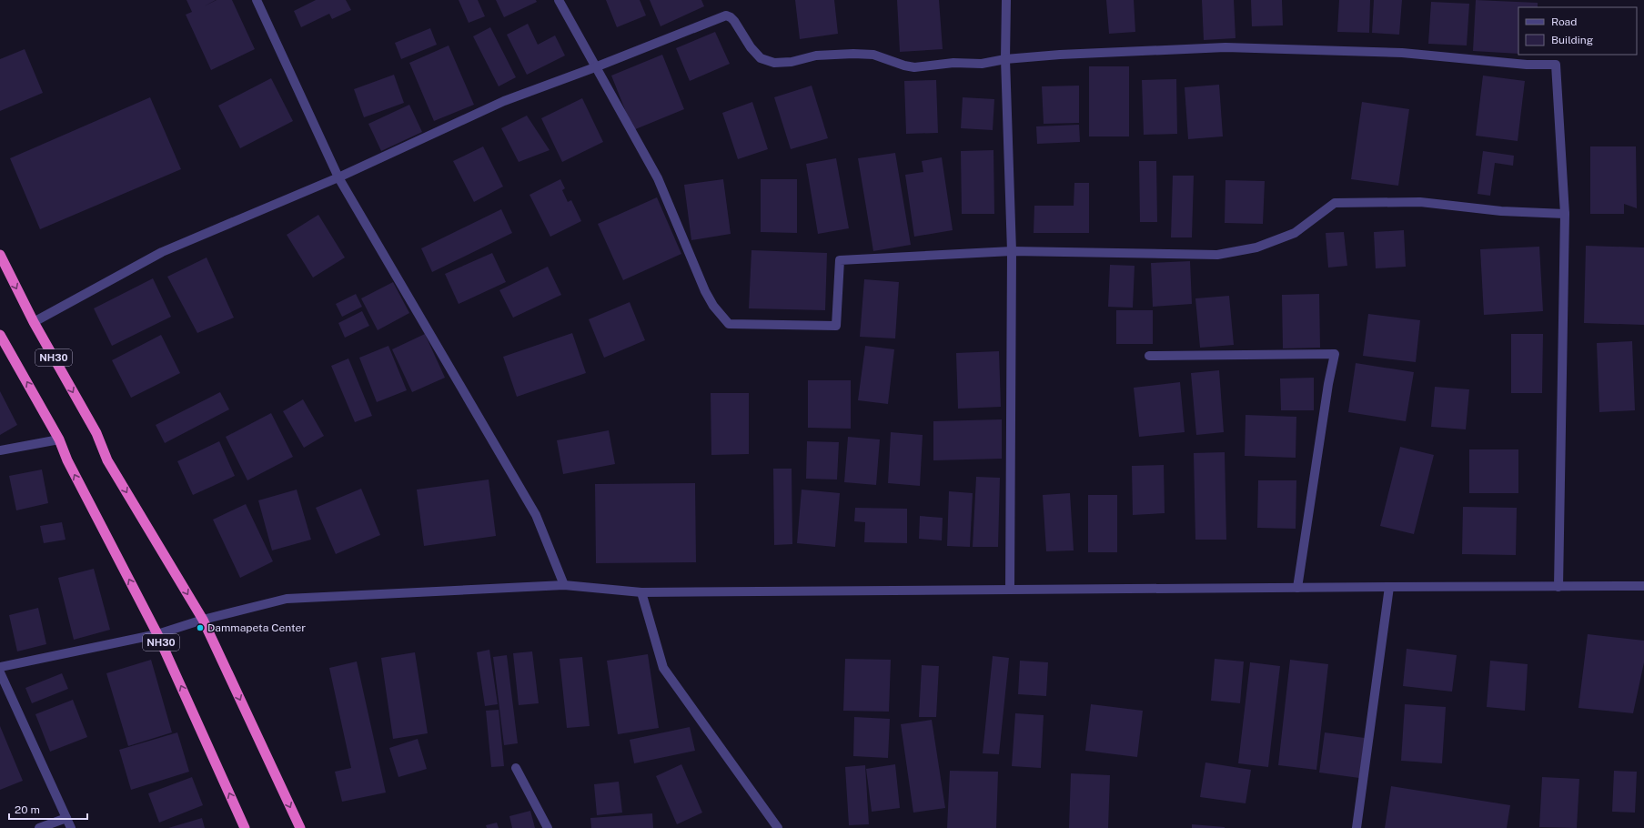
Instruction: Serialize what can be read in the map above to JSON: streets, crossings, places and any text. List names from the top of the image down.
{
  "streets": {
    "highway": ["NH30"]
  },
  "places": ["Dammapeta Center"],
  "legend": ["Road", "Building"],
  "scale_bar": "20 m"
}
